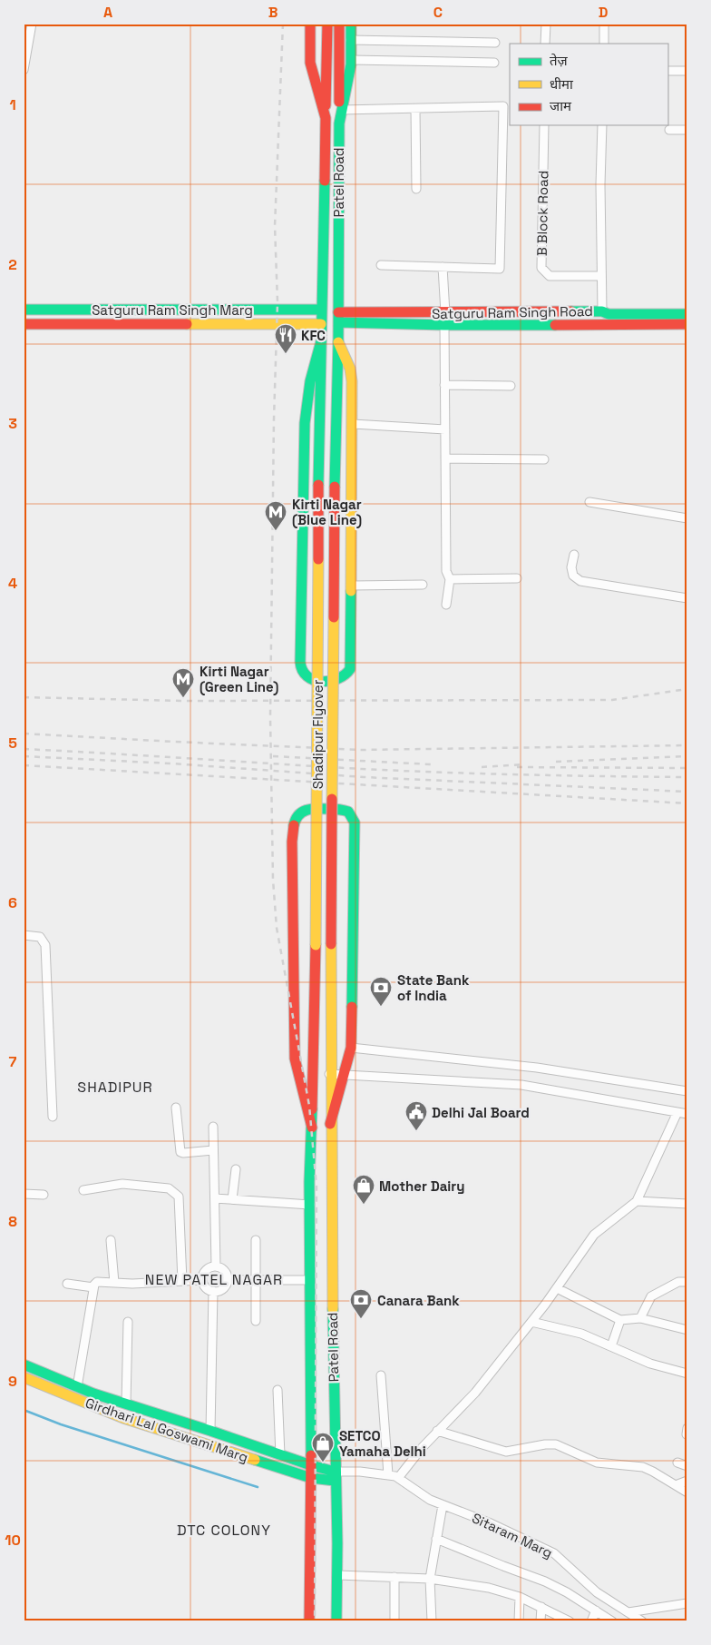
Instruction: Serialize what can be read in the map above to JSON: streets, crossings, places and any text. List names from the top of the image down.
{
  "streets": {
    "main road": [
      "Patel Road",
      "Satguru Ram Singh Marg",
      "Satguru Ram Singh Road",
      "Shadipur Flyover",
      "Girdhari Lal Goswami Marg"
    ],
    "street": ["B Block Road", "Sitaram Marg"]
  },
  "crossings": [
    ["Patel Road", "Satguru Ram Singh Marg"],
    ["Patel Road", "Satguru Ram Singh Road"],
    ["Patel Road", "Shadipur Flyover"],
    ["Patel Road", "Girdhari Lal Goswami Marg"],
    ["Patel Road", "Sitaram Marg"],
    ["Girdhari Lal Goswami Marg", "Sitaram Marg"]
  ],
  "districts": ["SHADIPUR", "NEW PATEL NAGAR", "DTC COLONY"],
  "places": {
    "restaurant": ["KFC"],
    "metro station": ["Kirti Nagar (Blue Line)", "Kirti Nagar (Green Line)"],
    "bank": ["State Bank of India", "Canara Bank"],
    "public building": ["Delhi Jal Board"],
    "shop": ["Mother Dairy", "SETCO Yamaha Delhi"]
  },
  "legend": ["तेज़", "धीमा", "जाम"],
  "grid": {
    "columns": [
      "A",
      "B",
      "C",
      "D"
    ],
    "rows": [
      "1",
      "2",
      "3",
      "4",
      "5",
      "6",
      "7",
      "8",
      "9",
      "10"
    ]
  }
}
